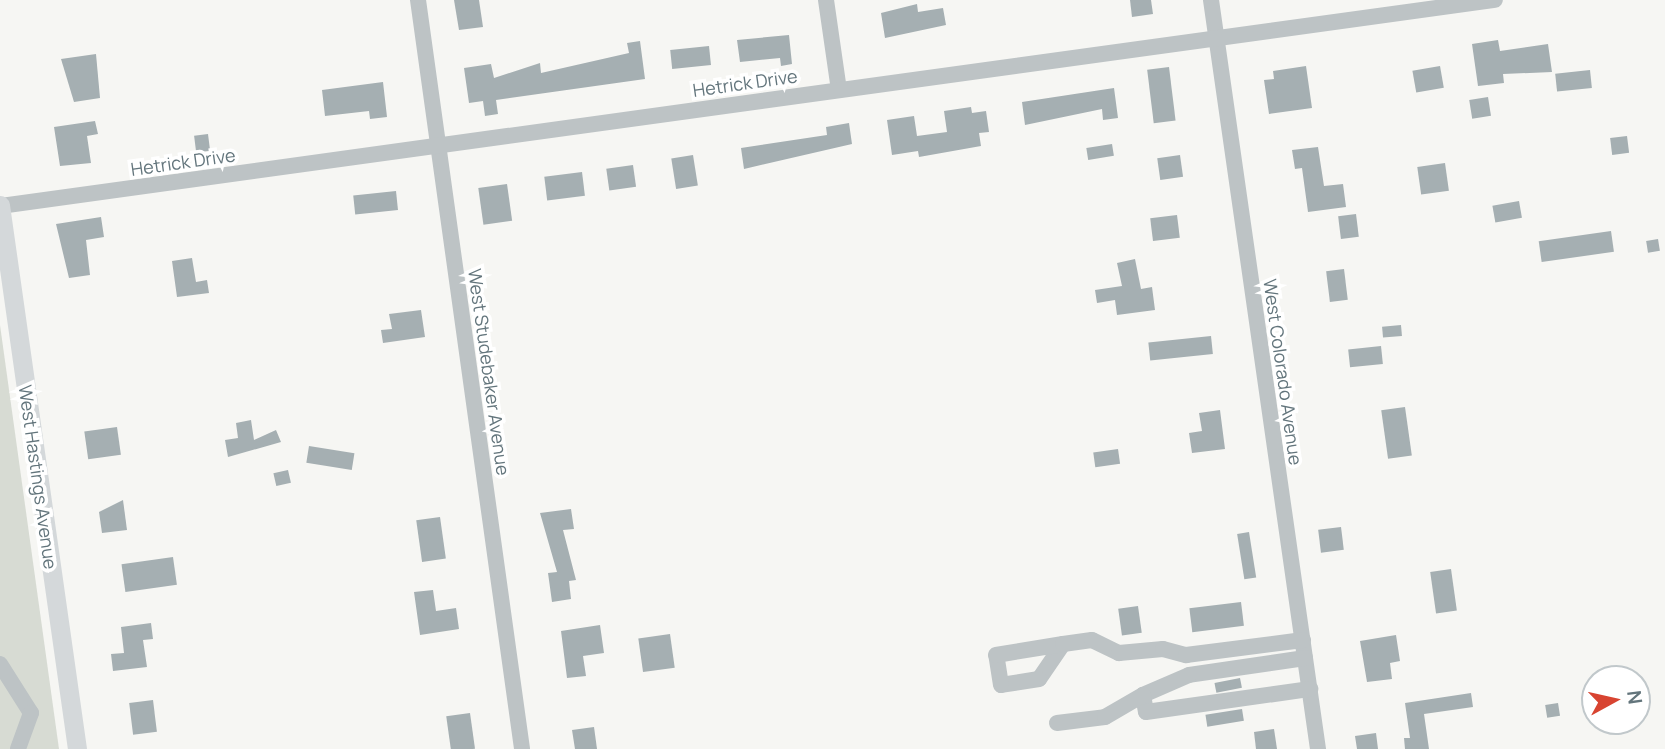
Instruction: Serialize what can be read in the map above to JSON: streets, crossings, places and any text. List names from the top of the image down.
{
  "streets": {
    "main road": ["West Hastings Avenue"],
    "street": ["Hetrick Drive", "West Studebaker Avenue", "West Colorado Avenue"]
  },
  "crossings": [
    ["Hetrick Drive", "West Studebaker Avenue"],
    ["Hetrick Drive", "West Colorado Avenue"],
    ["Hetrick Drive", "West Hastings Avenue"]
  ],
  "north": "right"
}
